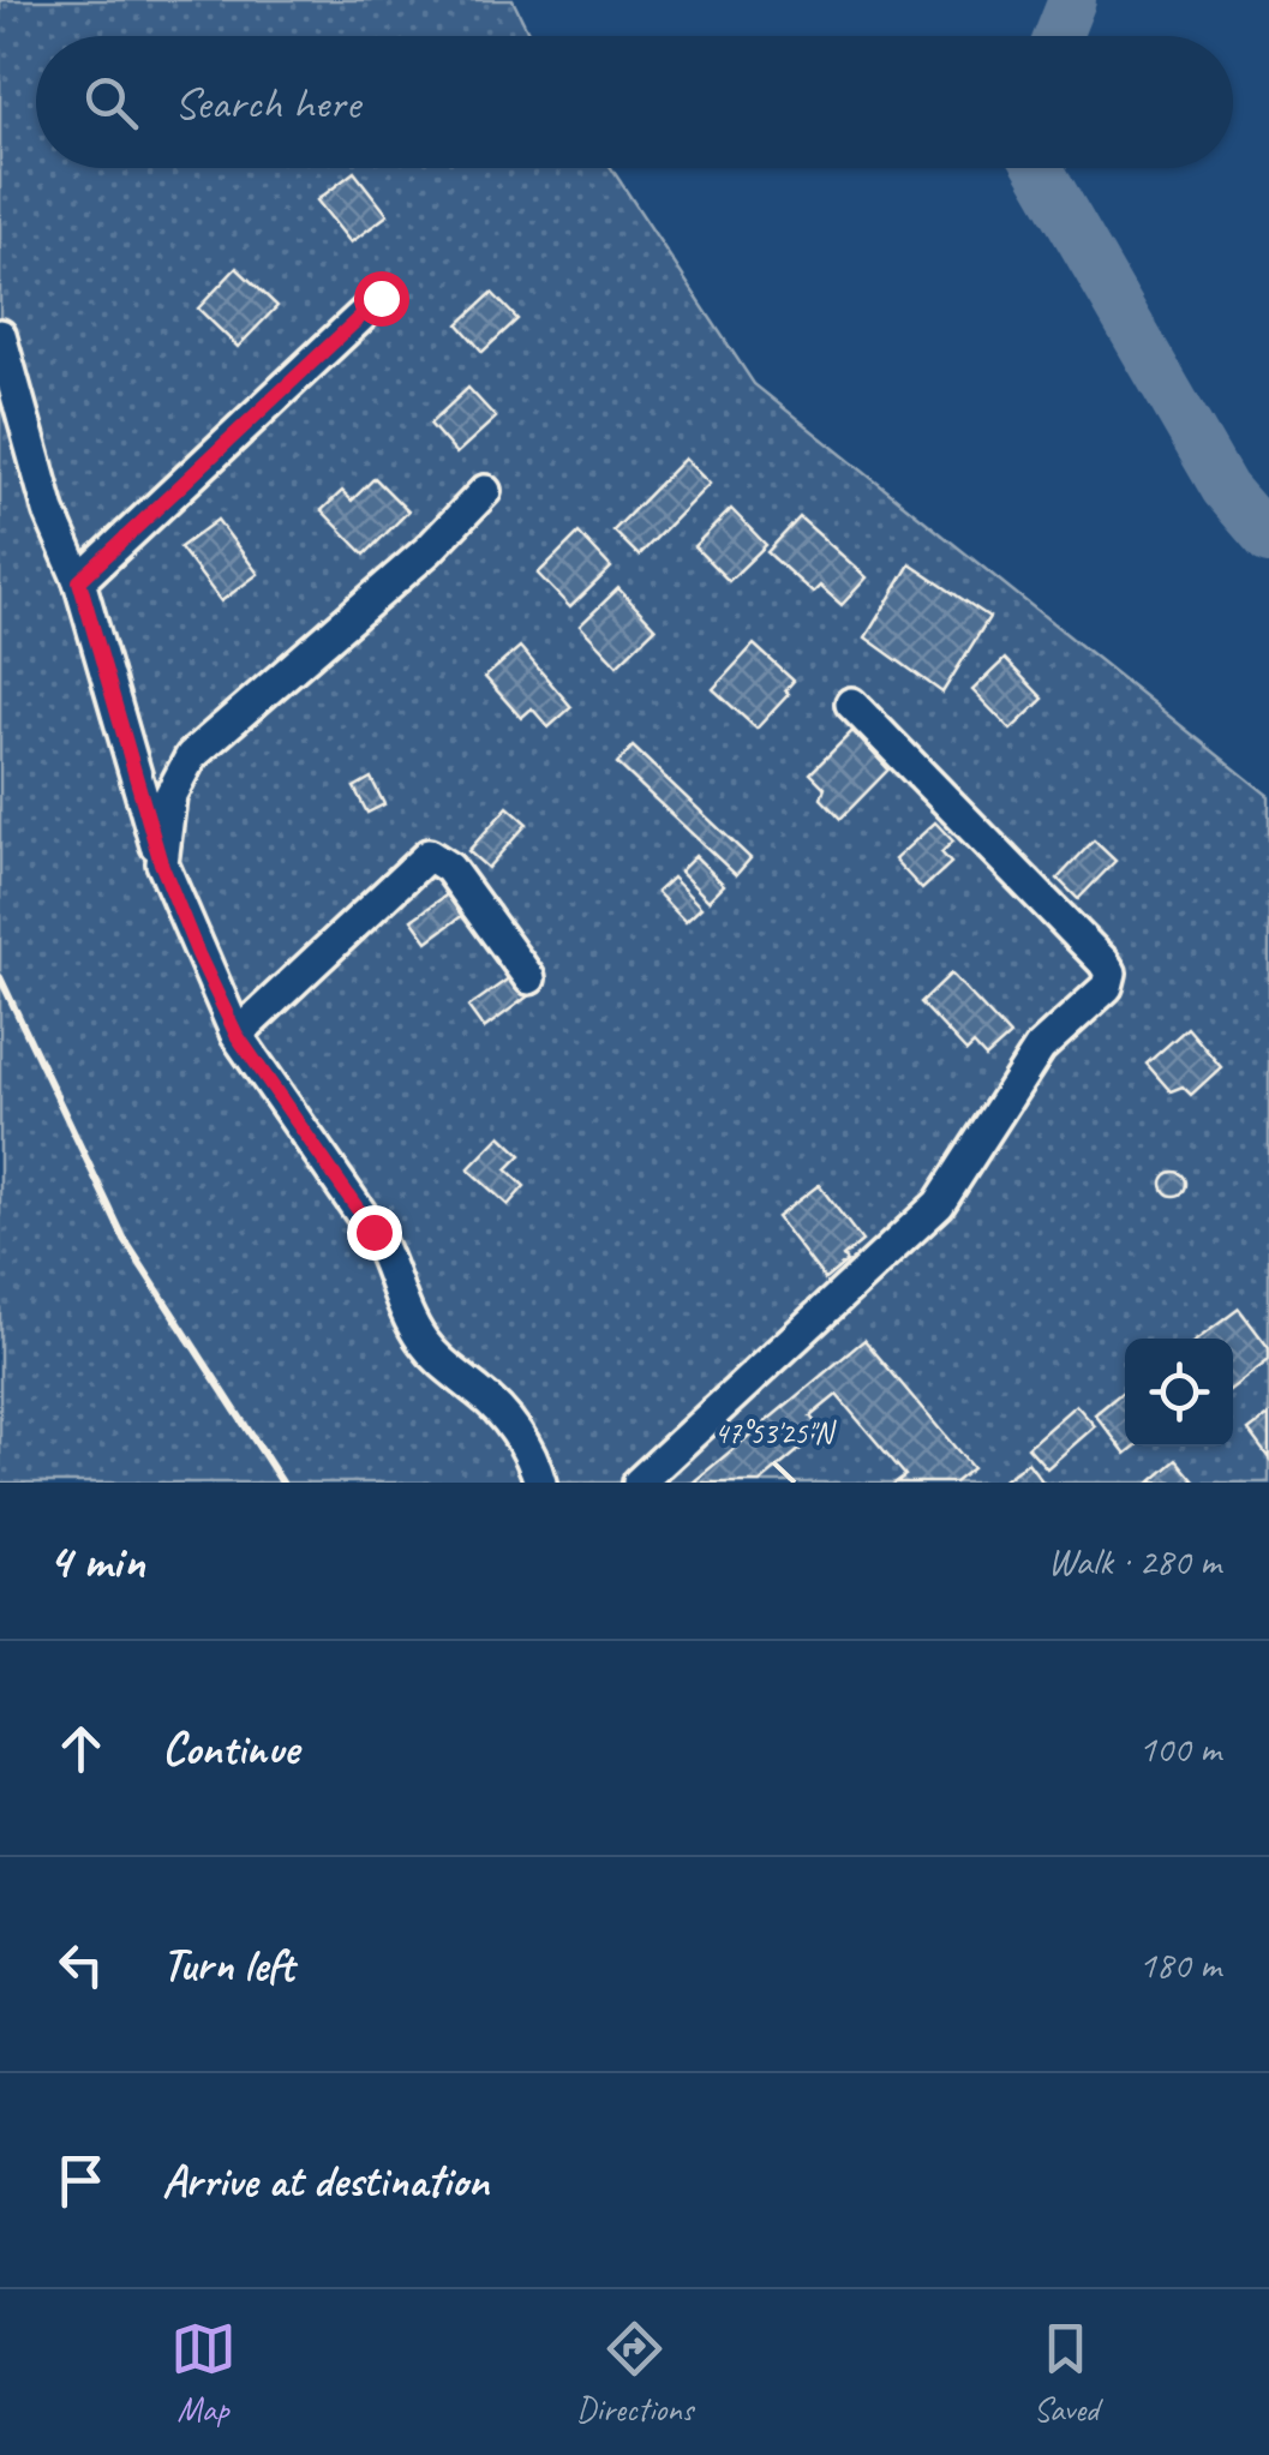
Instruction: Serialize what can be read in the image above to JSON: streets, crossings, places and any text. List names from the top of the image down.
{
  "page": {
    "search": "Search here",
    "heading": ["4 min", "Walk · 280 m"],
    "list": [
      ["Continue", "100 m"],
      ["Turn left", "180 m"],
      "Arrive at destination"
    ],
    "nav": ["Map", "Directions", "Saved"]
  },
  "coordinates": ["47°53'25\"N"]
}
